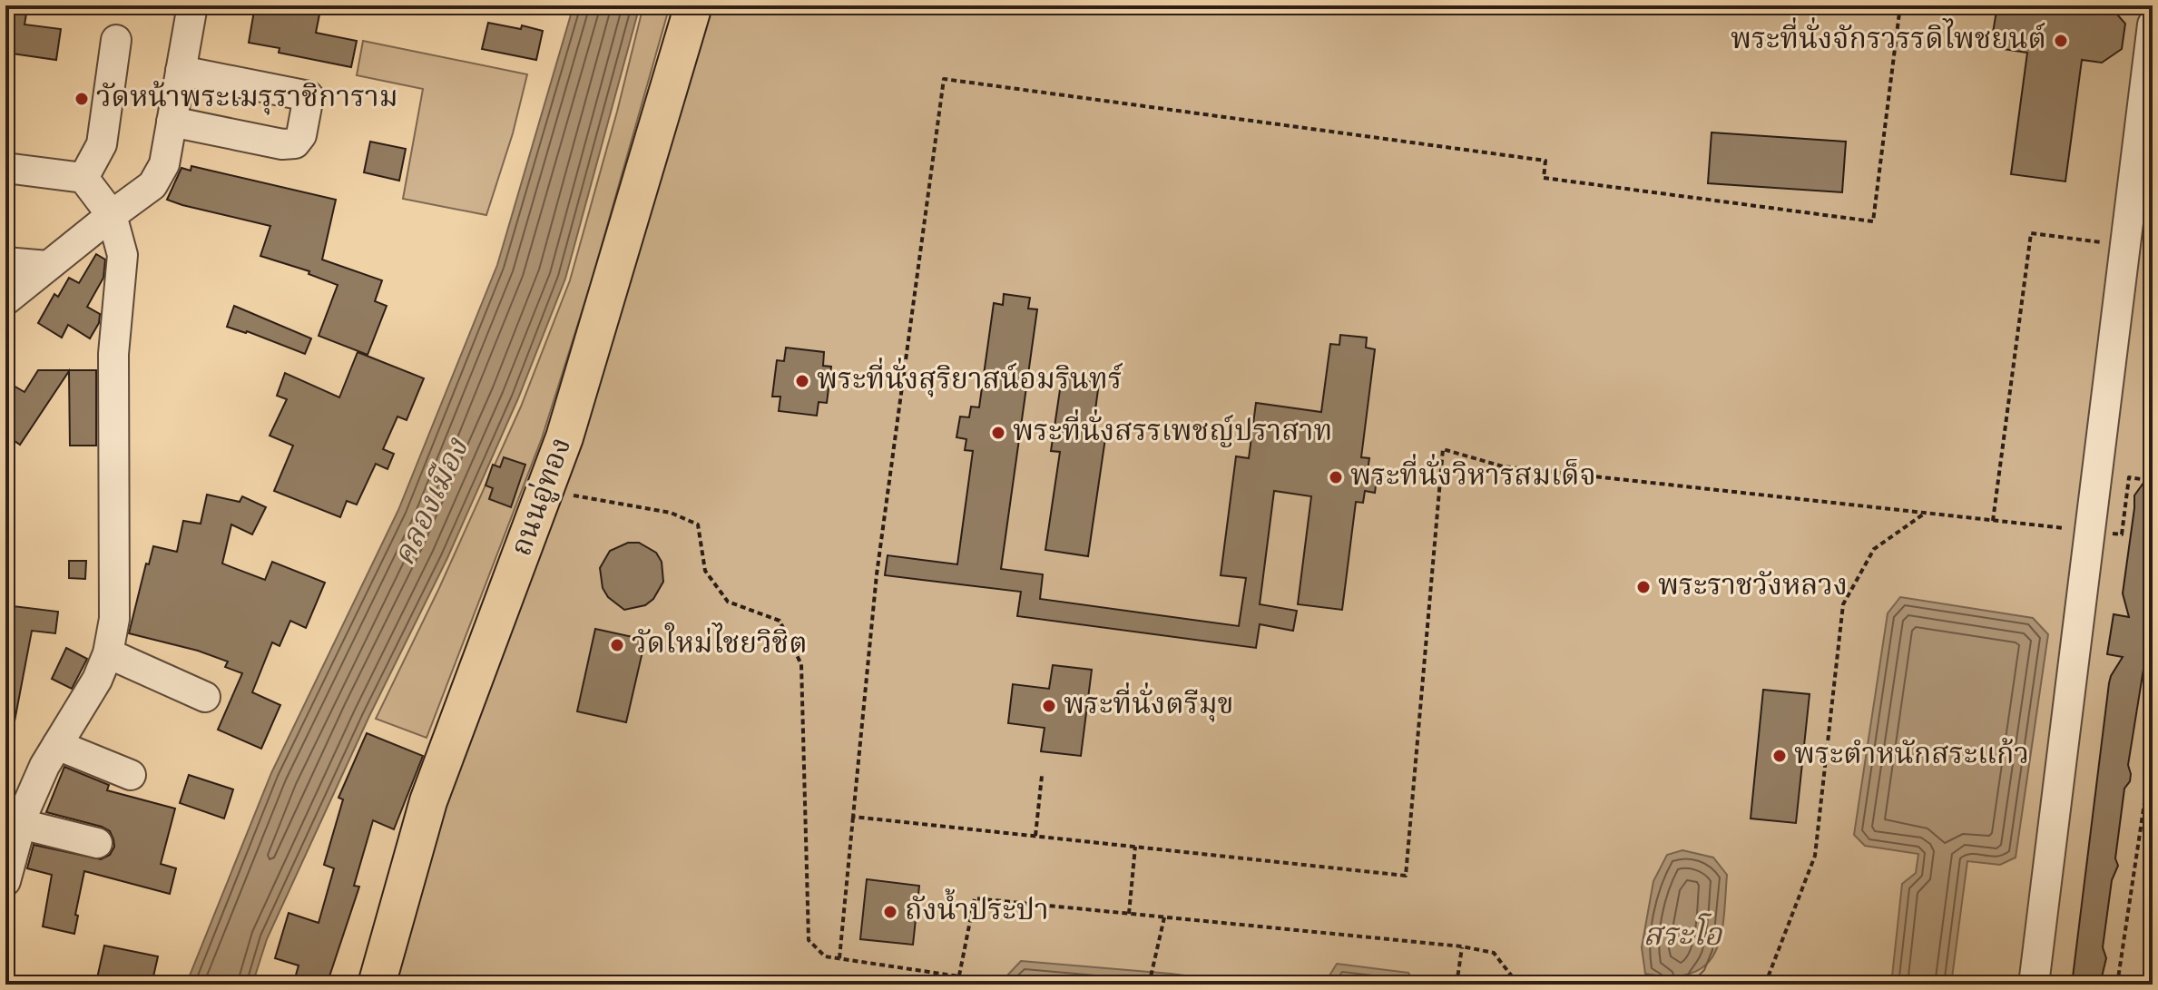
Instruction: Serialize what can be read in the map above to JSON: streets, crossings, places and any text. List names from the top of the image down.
{
  "streets": {
    "main road": ["ถนนอู่ทอง"]
  },
  "water": ["คลองเมือง", "สระโอ"],
  "places": [
    "พระที่นั่งจักรวรรดิไพชยนต์",
    "วัดหน้าพระเมรุราชิการาม",
    "พระที่นั่งสุริยาสน์อมรินทร์",
    "พระที่นั่งสรรเพชญ์ปราสาท",
    "พระที่นั่งวิหารสมเด็จ",
    "พระราชวังหลวง",
    "วัดใหม่ไชยวิชิต",
    "พระที่นั่งตรีมุข",
    "พระตำหนักสระแก้ว",
    "ถังน้ำประปา"
  ]
}
